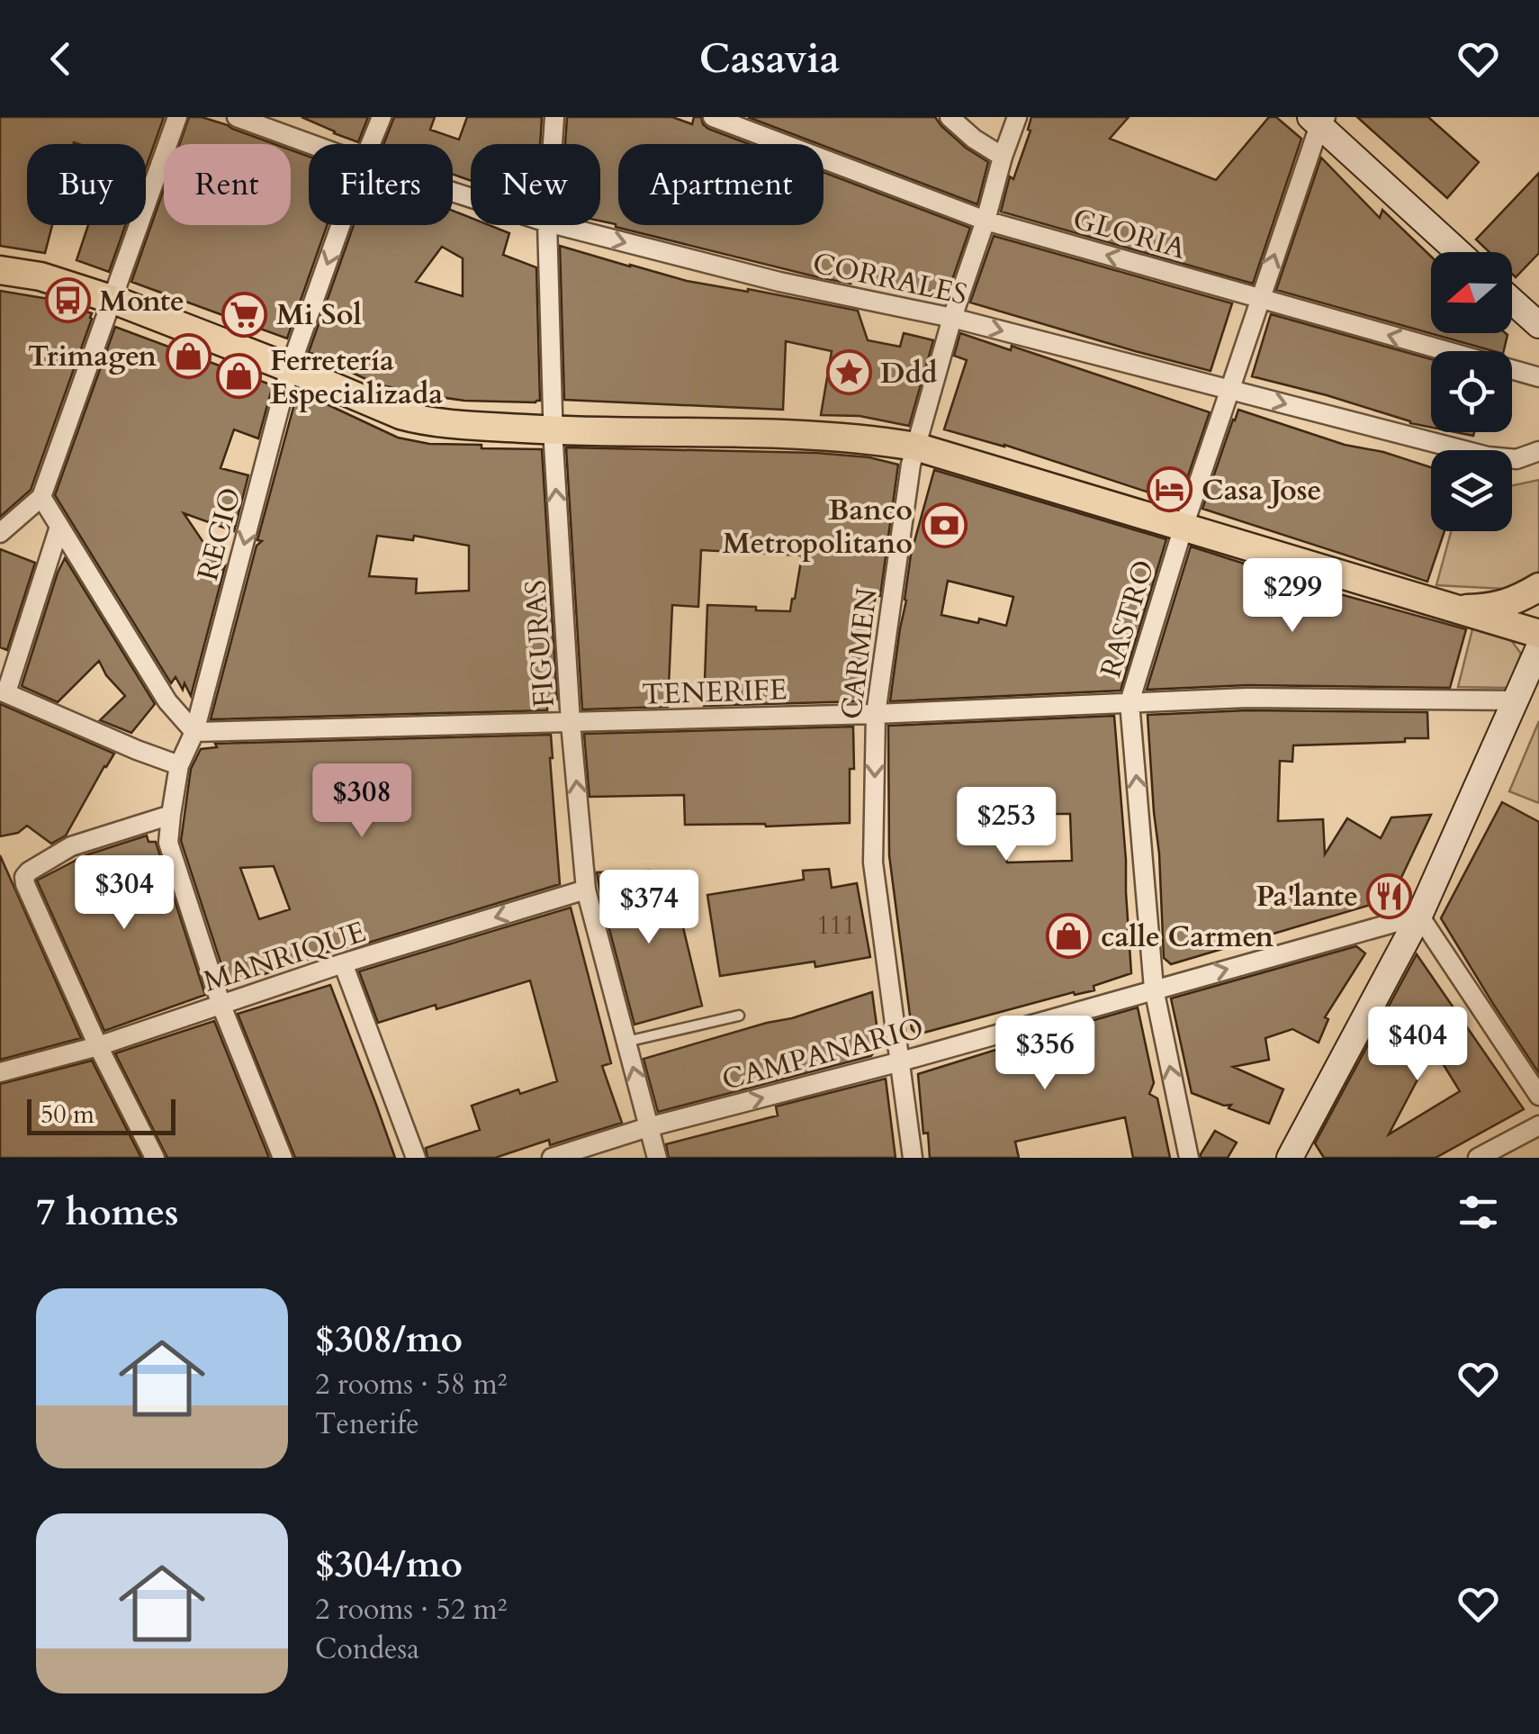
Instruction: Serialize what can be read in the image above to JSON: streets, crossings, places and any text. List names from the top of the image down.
{
  "streets": {
    "street": [
      "GLORIA",
      "CORRALES",
      "RECIO",
      "RASTRO",
      "FIGURAS",
      "CARMEN",
      "TENERIFE",
      "MANRIQUE",
      "CAMPANARIO"
    ]
  },
  "crossings": [
    ["GLORIA", "RASTRO"],
    ["GLORIA", "CARMEN"],
    ["CORRALES", "RASTRO"],
    ["CORRALES", "CARMEN"],
    ["RECIO", "TENERIFE"],
    ["RECIO", "MANRIQUE"],
    ["RASTRO", "TENERIFE"],
    ["RASTRO", "CAMPANARIO"],
    ["FIGURAS", "TENERIFE"],
    ["FIGURAS", "MANRIQUE"],
    ["FIGURAS", "CAMPANARIO"],
    ["CARMEN", "TENERIFE"],
    ["CARMEN", "CAMPANARIO"]
  ],
  "one_way": [
    "GLORIA",
    "CORRALES",
    "RECIO",
    "RASTRO",
    "FIGURAS",
    "MANRIQUE",
    "CAMPANARIO"
  ],
  "places": {
    "bus stop": ["Monte"],
    "supermarket": ["Mi Sol"],
    "shop": ["Trimagen", "Ferretería Especializada", "calle Carmen"],
    "place": ["Ddd"],
    "hotel": ["Casa Jose"],
    "bank": ["Banco Metropolitano"],
    "restaurant": ["Pa'lante"]
  },
  "house_numbers": ["111"],
  "scale_bar": "50 m",
  "north": "left",
  "page": {
    "header": "Casavia",
    "chip": [
      "Buy",
      "Rent",
      "Filters",
      "New",
      "Apartment"
    ],
    "price": [
      "$299",
      "$308",
      "$253",
      "$304",
      "$374",
      "$404",
      "$356"
    ],
    "scale": "50 m",
    "heading": "7 homes",
    "list": [
      {
        "name": "$308/mo",
        "note": "2 rooms · 58 m² · Tenerife"
      },
      {
        "name": "$304/mo",
        "note": "2 rooms · 52 m² · Condesa"
      }
    ]
  }
}
